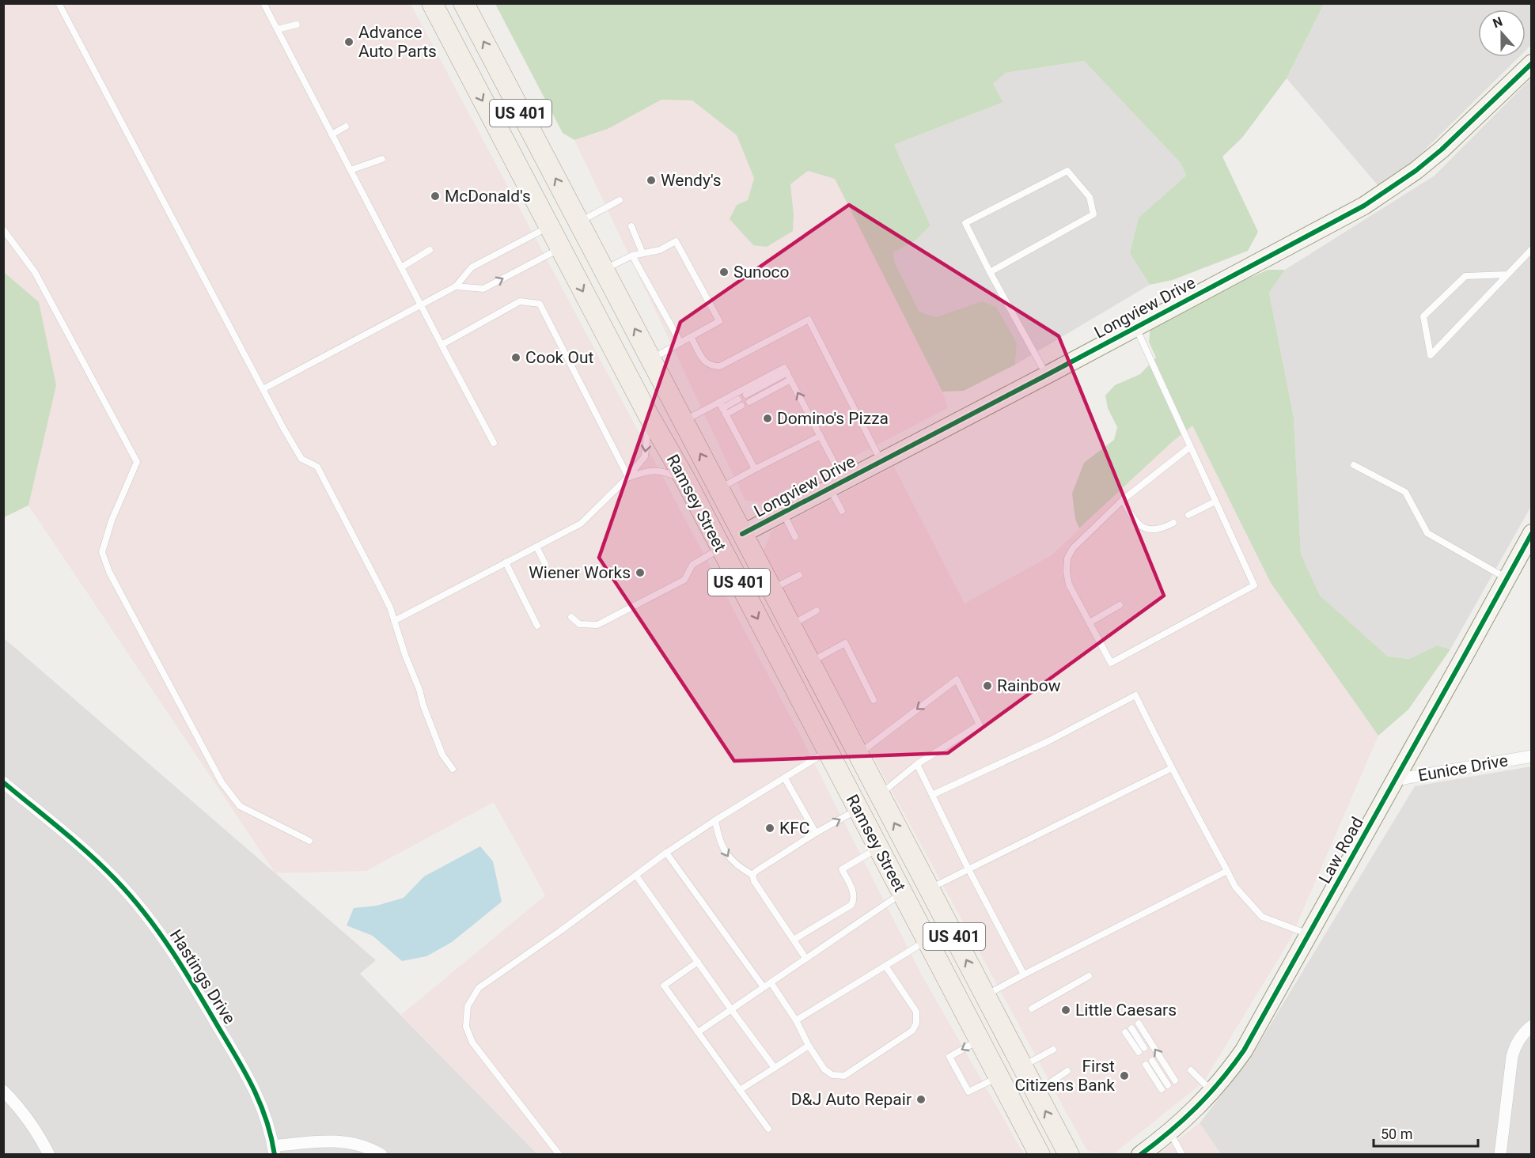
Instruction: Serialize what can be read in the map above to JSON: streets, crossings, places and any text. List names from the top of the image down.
{
  "streets": {
    "main road": ["US 401", "Ramsey Street"],
    "street": [
      "Longview Drive",
      "Eunice Drive",
      "Law Road",
      "Hastings Drive"
    ]
  },
  "crossings": [
    ["Longview Drive", "Ramsey Street"],
    ["Eunice Drive", "Law Road"]
  ],
  "places": [
    "Advance Auto Parts",
    "Wendy's",
    "McDonald's",
    "Sunoco",
    "Cook Out",
    "Domino's Pizza",
    "Wiener Works",
    "Rainbow",
    "KFC",
    "Little Caesars",
    "First Citizens Bank",
    "D&J Auto Repair"
  ],
  "scale_bar": "50 m",
  "north": "top"
}
